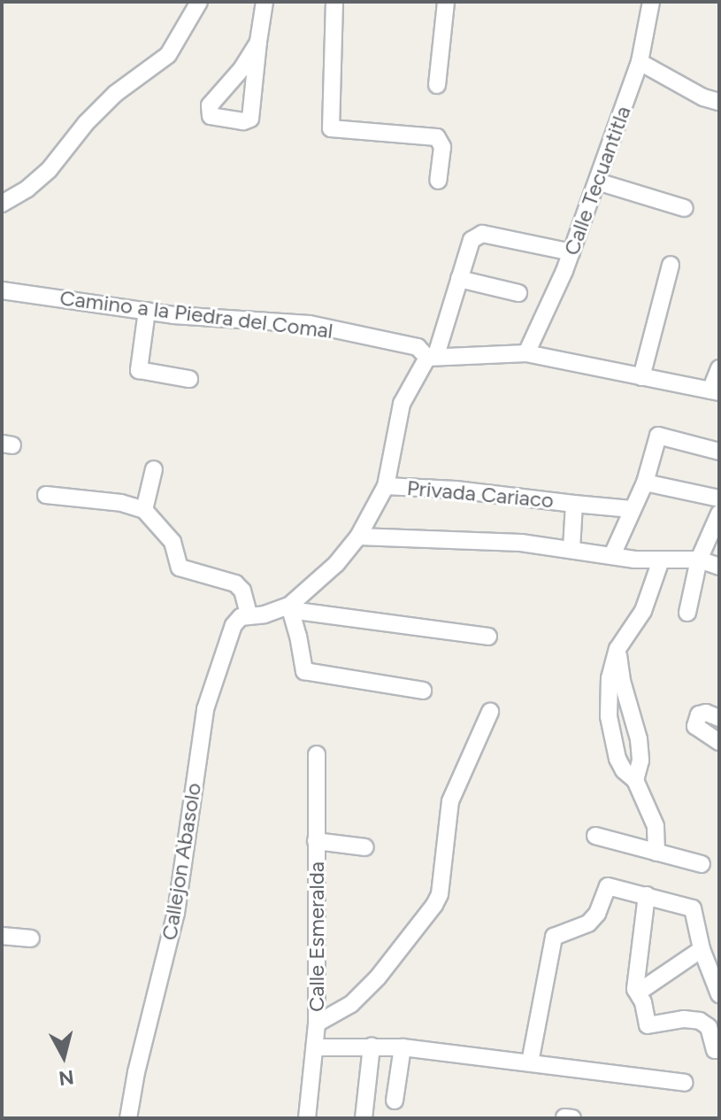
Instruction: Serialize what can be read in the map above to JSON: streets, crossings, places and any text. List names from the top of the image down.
{
  "streets": {
    "street": [
      "Calle Tecuantitla",
      "Camino a la Piedra del Comal",
      "Privada Cariaco",
      "Callejon Abasolo",
      "Calle Esmeralda"
    ]
  },
  "north": "bottom"
}
